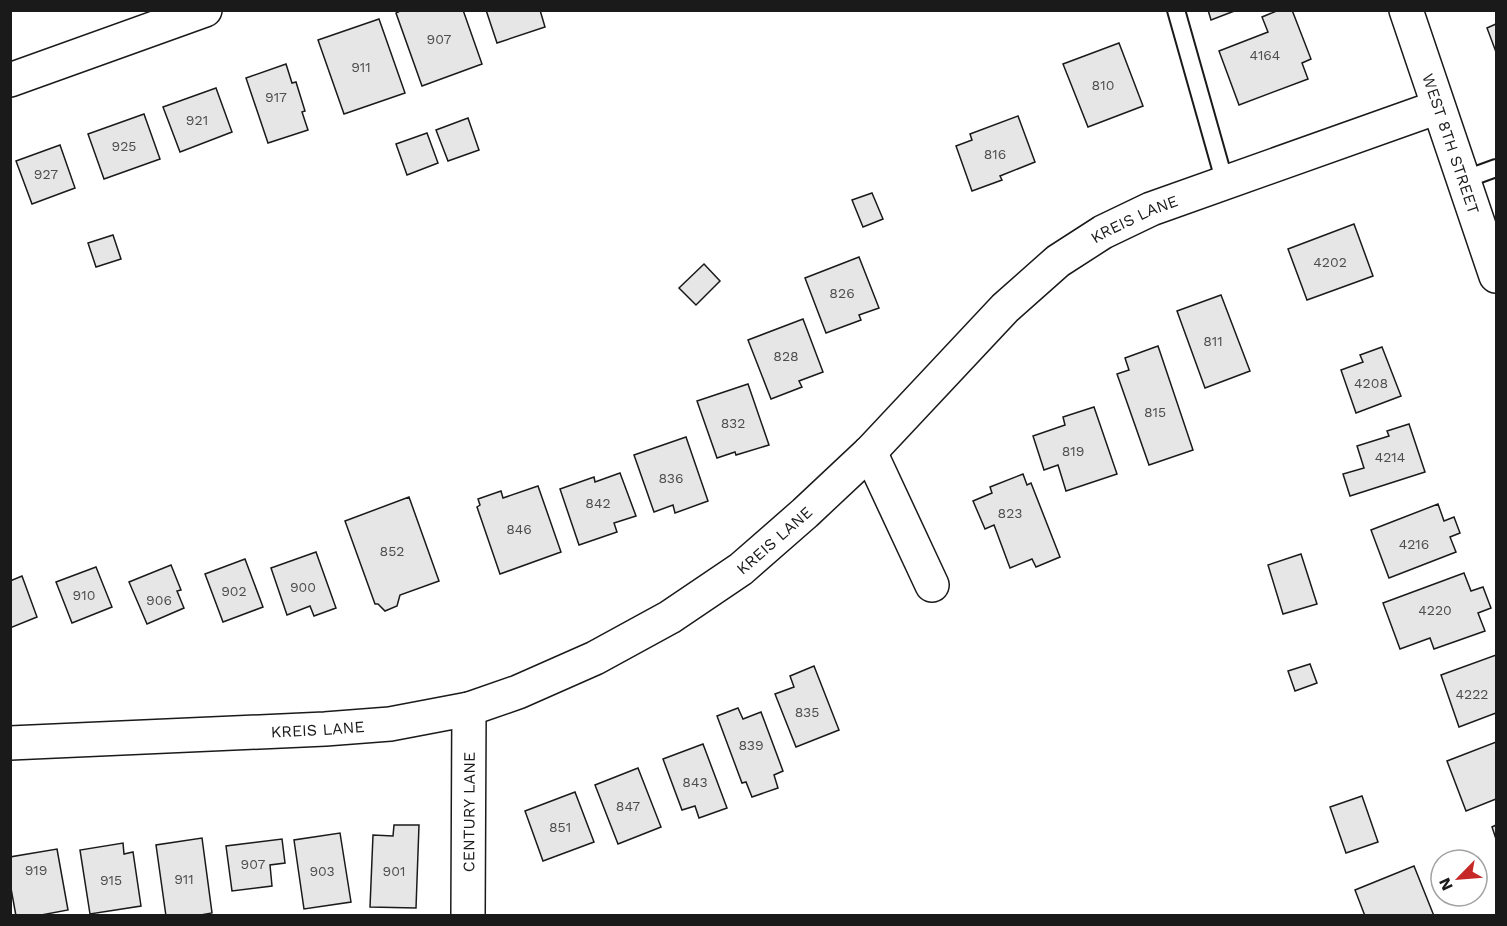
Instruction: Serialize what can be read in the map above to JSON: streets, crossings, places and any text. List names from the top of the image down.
{
  "streets": {
    "street": ["WEST 8TH STREET", "KREIS LANE", "CENTURY LANE"]
  },
  "crossings": [
    ["WEST 8TH STREET", "KREIS LANE"],
    ["KREIS LANE", "CENTURY LANE"]
  ],
  "house_numbers": [
    "907",
    "4164",
    "911",
    "810",
    "917",
    "921",
    "925",
    "816",
    "927",
    "4202",
    "826",
    "811",
    "828",
    "4208",
    "815",
    "832",
    "819",
    "4214",
    "836",
    "842",
    "823",
    "846",
    "4216",
    "852",
    "900",
    "902",
    "910",
    "906",
    "4220",
    "4222",
    "835",
    "839",
    "843",
    "847",
    "851",
    "907",
    "919",
    "903",
    "901",
    "911",
    "915"
  ],
  "north": "bottom left"
}
